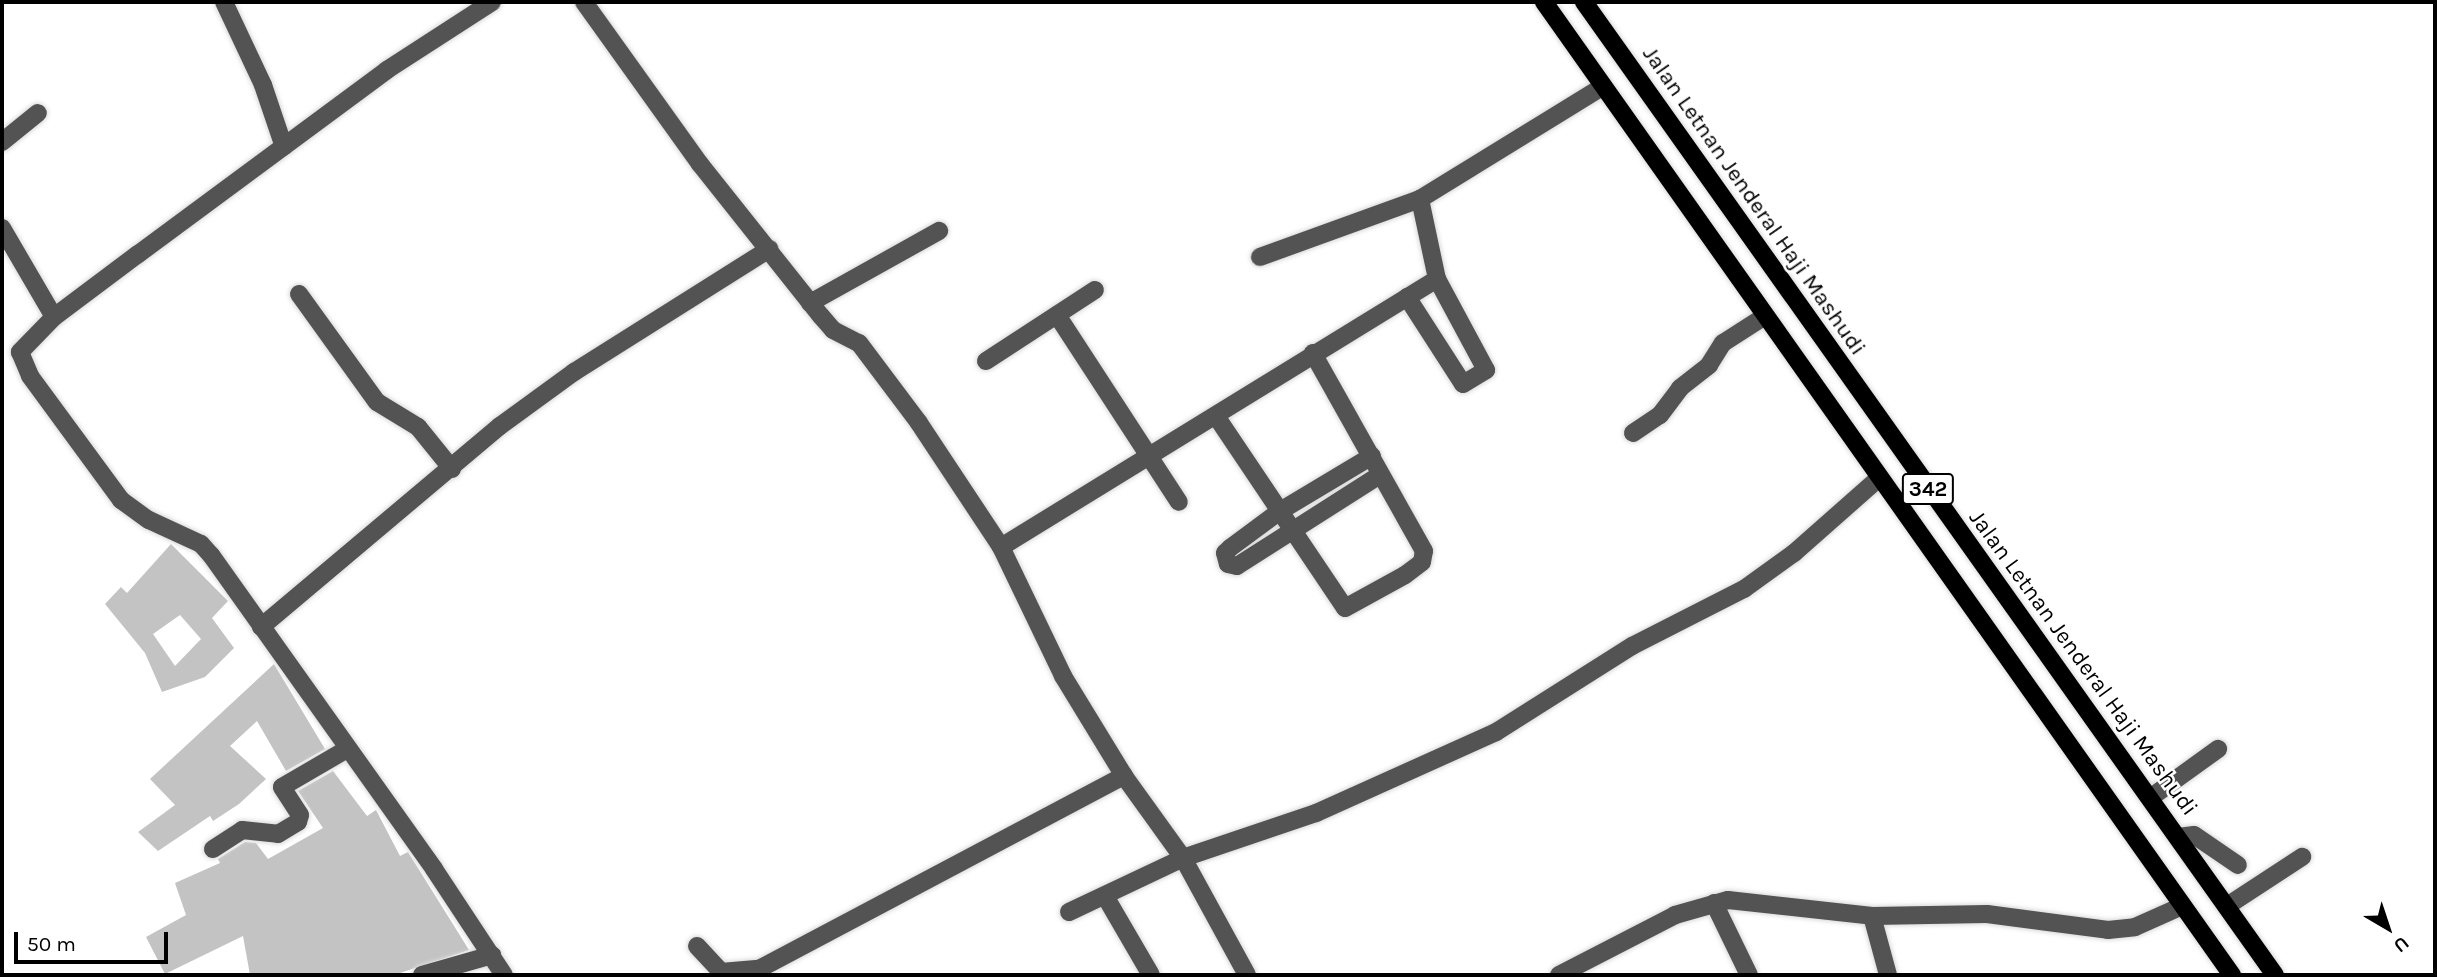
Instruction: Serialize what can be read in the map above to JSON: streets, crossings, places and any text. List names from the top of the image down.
{
  "streets": {
    "main road": ["Jalan Letnan Jenderal Haji Mashudi", "342"]
  },
  "scale_bar": "50 m",
  "north": "bottom right"
}
